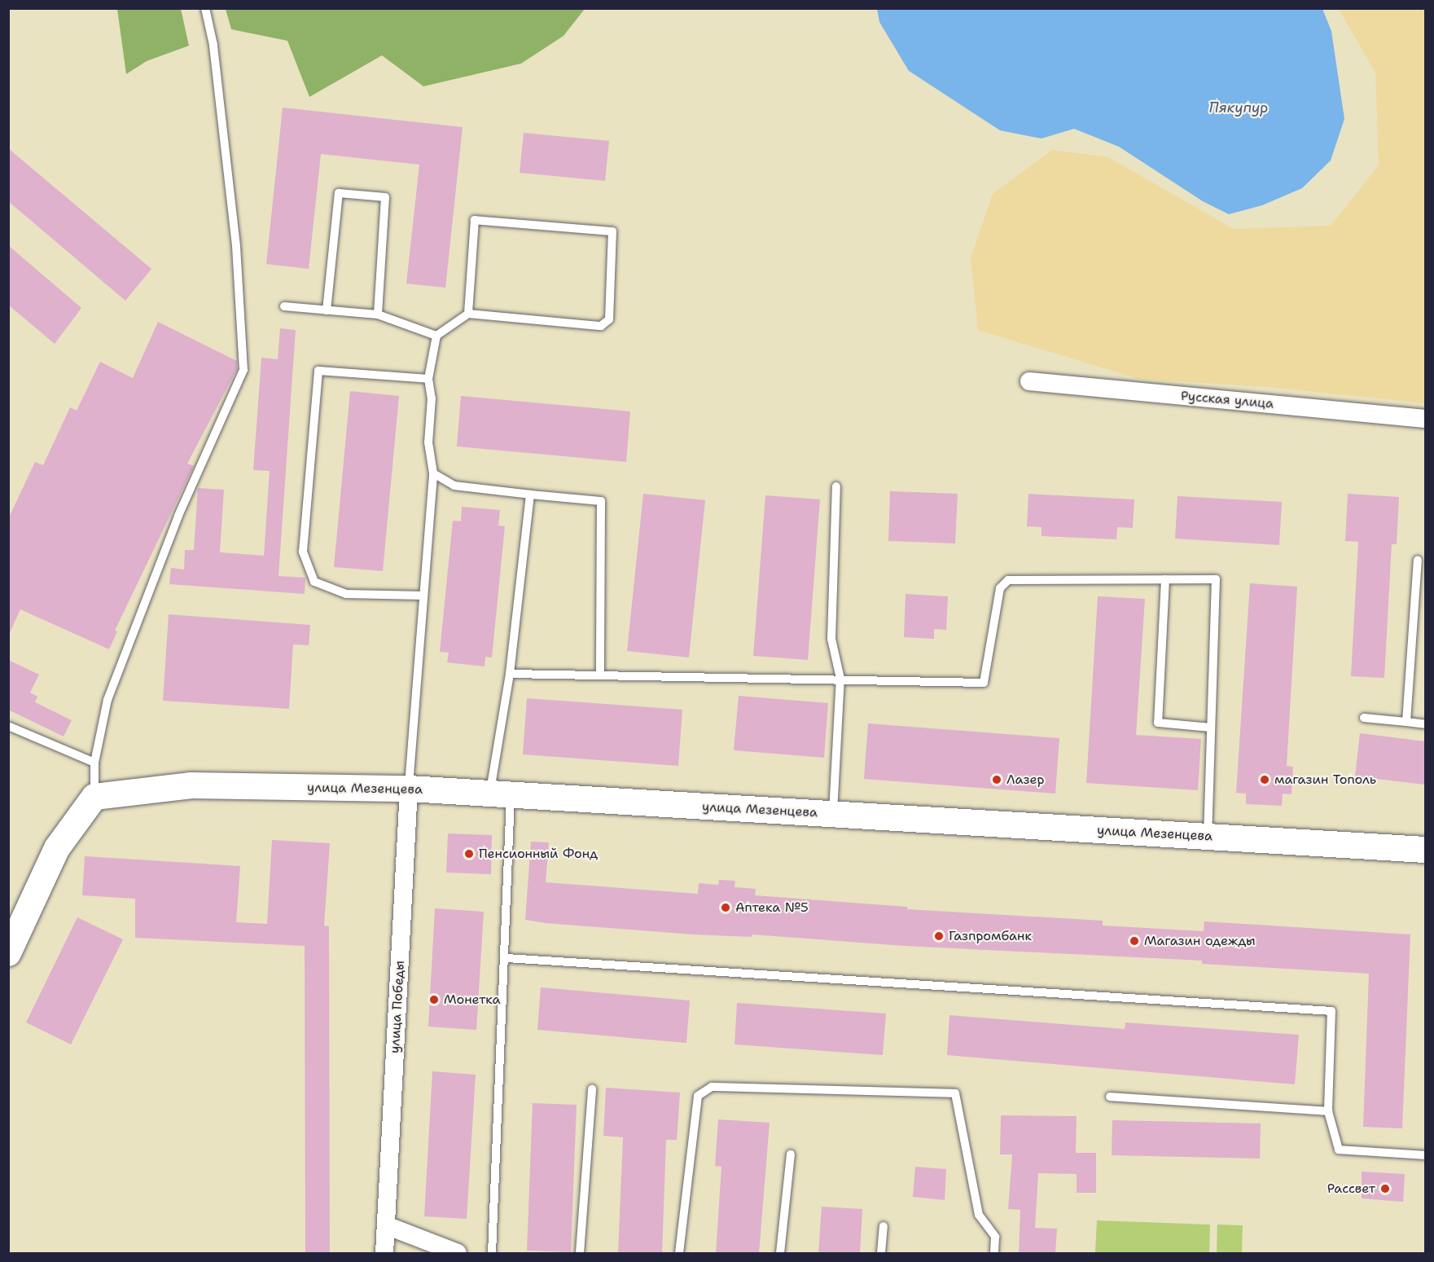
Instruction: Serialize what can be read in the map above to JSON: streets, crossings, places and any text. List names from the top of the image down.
{
  "streets": {
    "main road": ["улица Мезенцева"],
    "street": ["Русская улица", "улица Победы"]
  },
  "crossings": [
    ["улица Мезенцева", "улица Победы"]
  ],
  "water": ["Пякупур"],
  "places": [
    "Лазер",
    "магазин Тополь",
    "Пенсионный Фонд",
    "Аптека №5",
    "Газпромбанк",
    "Магазин одежды",
    "Монетка",
    "Рассвет"
  ]
}
